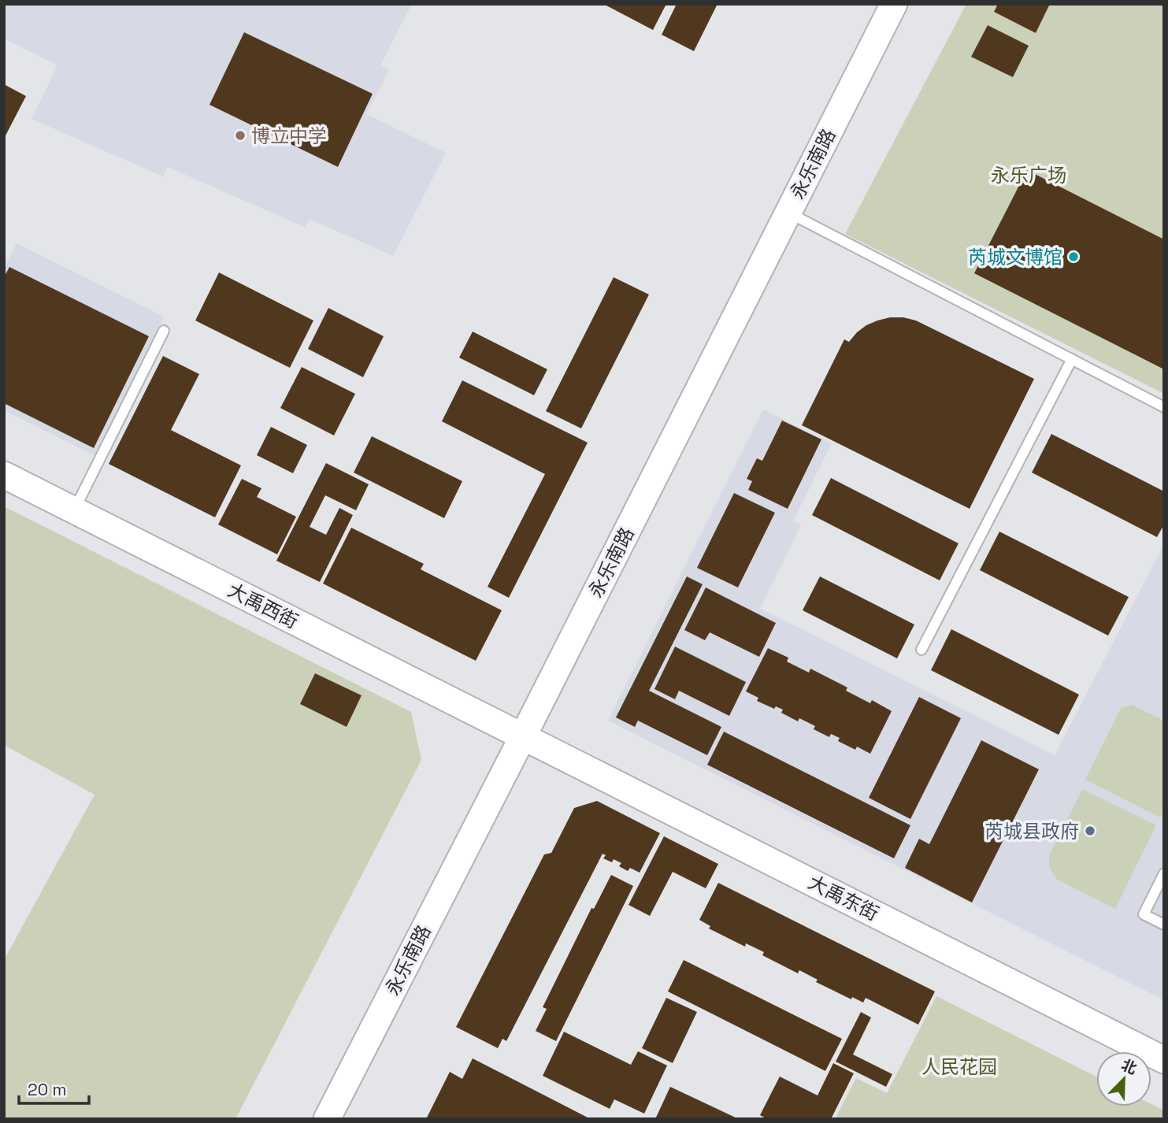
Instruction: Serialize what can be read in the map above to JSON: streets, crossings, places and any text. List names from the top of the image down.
{
  "streets": {
    "street": ["永乐南路", "大禹西街", "大禹东街"]
  },
  "crossings": [
    ["永乐南路", "大禹西街"],
    ["永乐南路", "大禹东街"],
    ["大禹西街", "大禹东街"]
  ],
  "parks": ["永乐广场", "人民花园"],
  "places": ["博立中学", "芮城文博馆", "芮城县政府"],
  "scale_bar": "20 m",
  "north": "top right"
}
